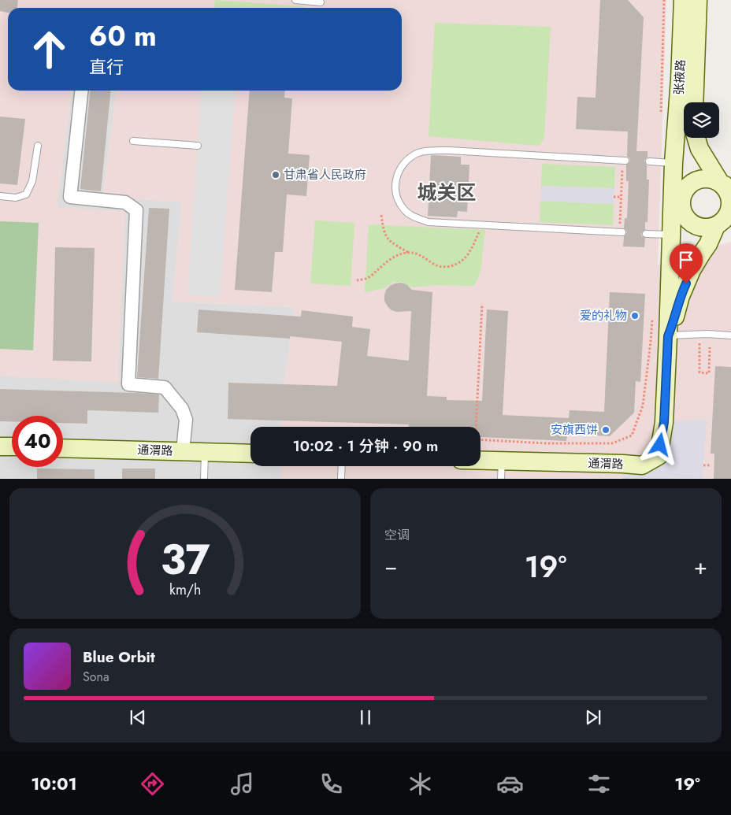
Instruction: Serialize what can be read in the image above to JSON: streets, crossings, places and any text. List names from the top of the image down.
{
  "streets": {
    "street": ["张掖路", "通渭路"]
  },
  "crossings": [
    ["张掖路", "通渭路"]
  ],
  "districts": ["城关区"],
  "places": ["甘肃省人民政府", "爱的礼物", "安旗西饼"],
  "page": {
    "turn": ["60 m", "直行"],
    "limit": "40",
    "trip": "10:02 · 1 分钟 · 90 m",
    "tile": "空调",
    "heat": ["−", "19°", "+"],
    "song": ["Blue Orbit", "Sona"],
    "tabs": ["10:01", "19°"],
    "gauge": ["37", "km/h"]
  }
}
